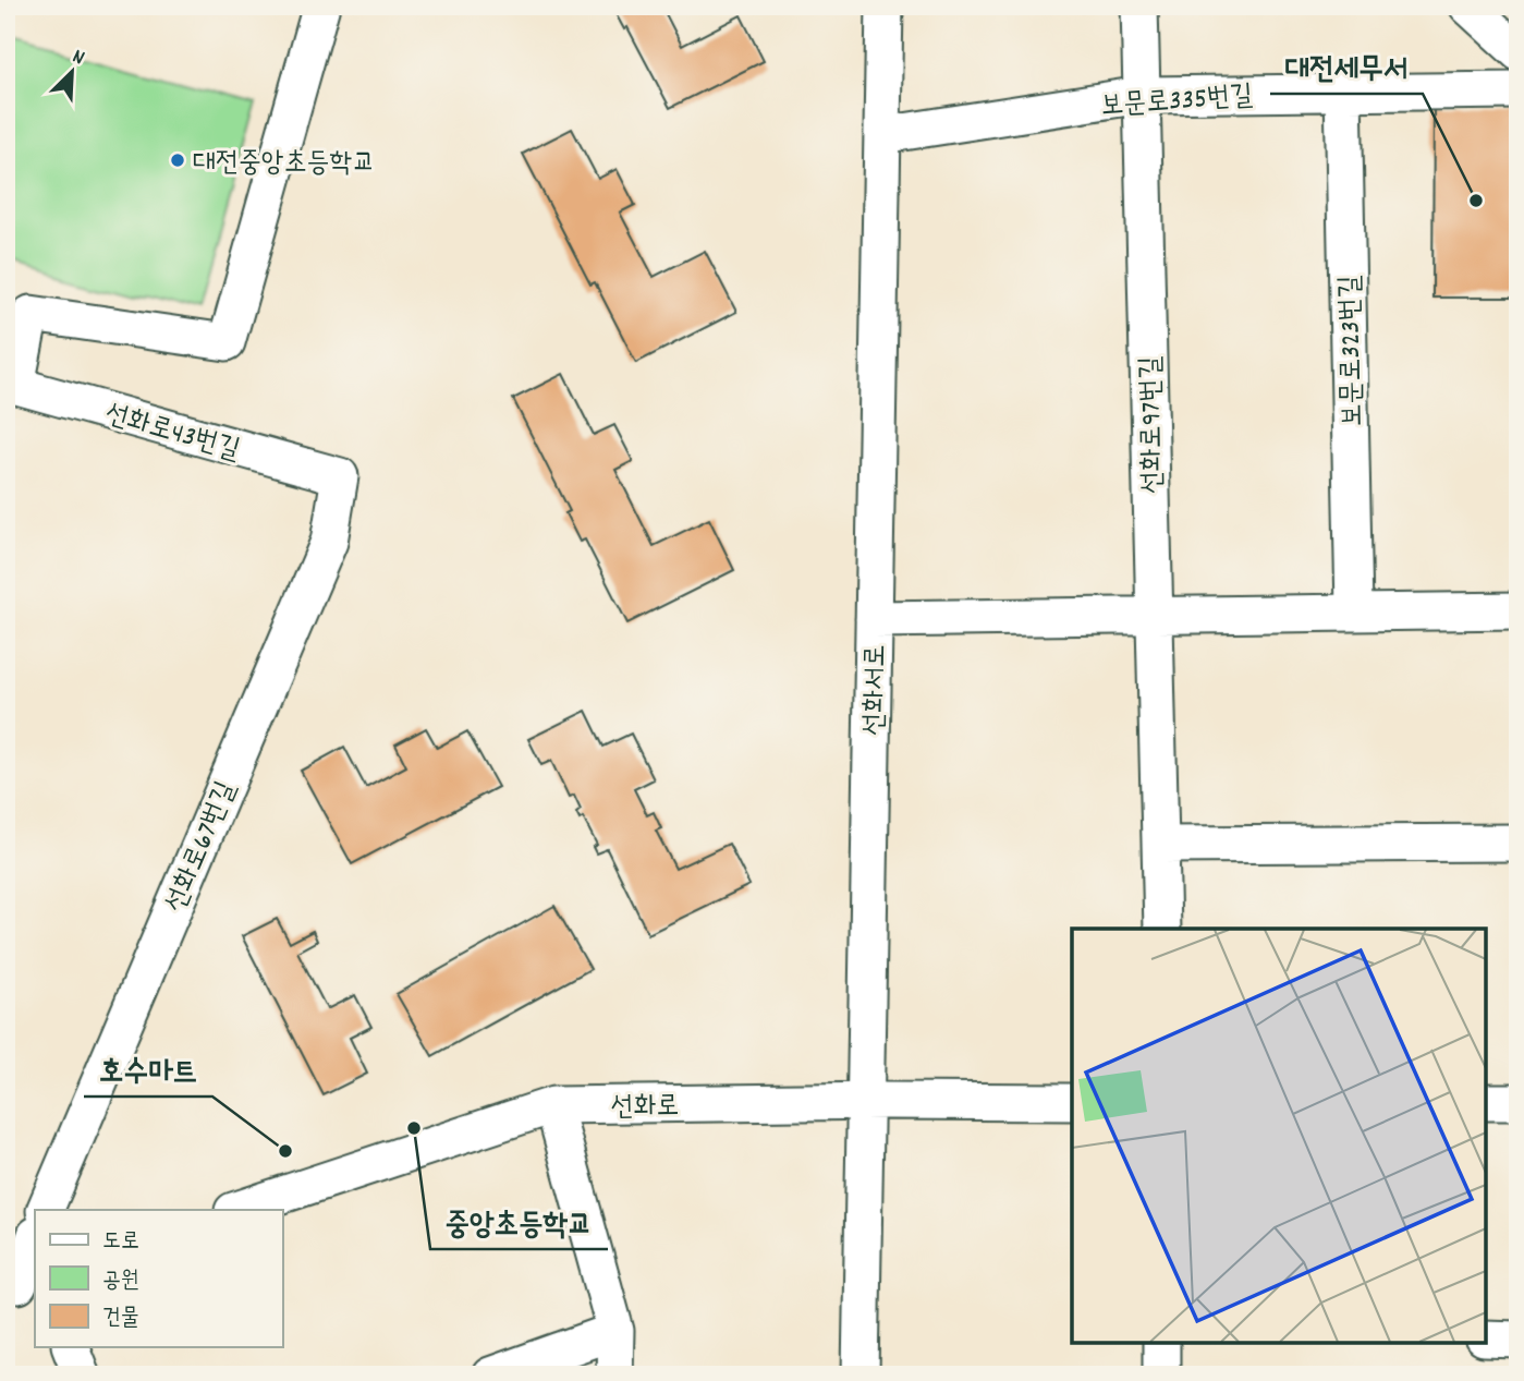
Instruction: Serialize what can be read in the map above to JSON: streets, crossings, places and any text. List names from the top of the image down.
{
  "streets": {
    "street": [
      "보문로335번길",
      "보문로323번길",
      "선화로97번길",
      "선화로43번길",
      "선화서로",
      "선화로67번길",
      "선화로"
    ]
  },
  "crossings": [
    ["보문로335번길", "보문로323번길"],
    ["보문로335번길", "선화로97번길"],
    ["보문로335번길", "선화서로"],
    ["선화로43번길", "선화로67번길"],
    ["선화서로", "선화로"]
  ],
  "places": [
    "대전중앙초등학교",
    "대전세무서",
    "중앙초등학교",
    "호수마트"
  ],
  "legend": ["도로", "공원", "건물"],
  "north": "top right"
}
